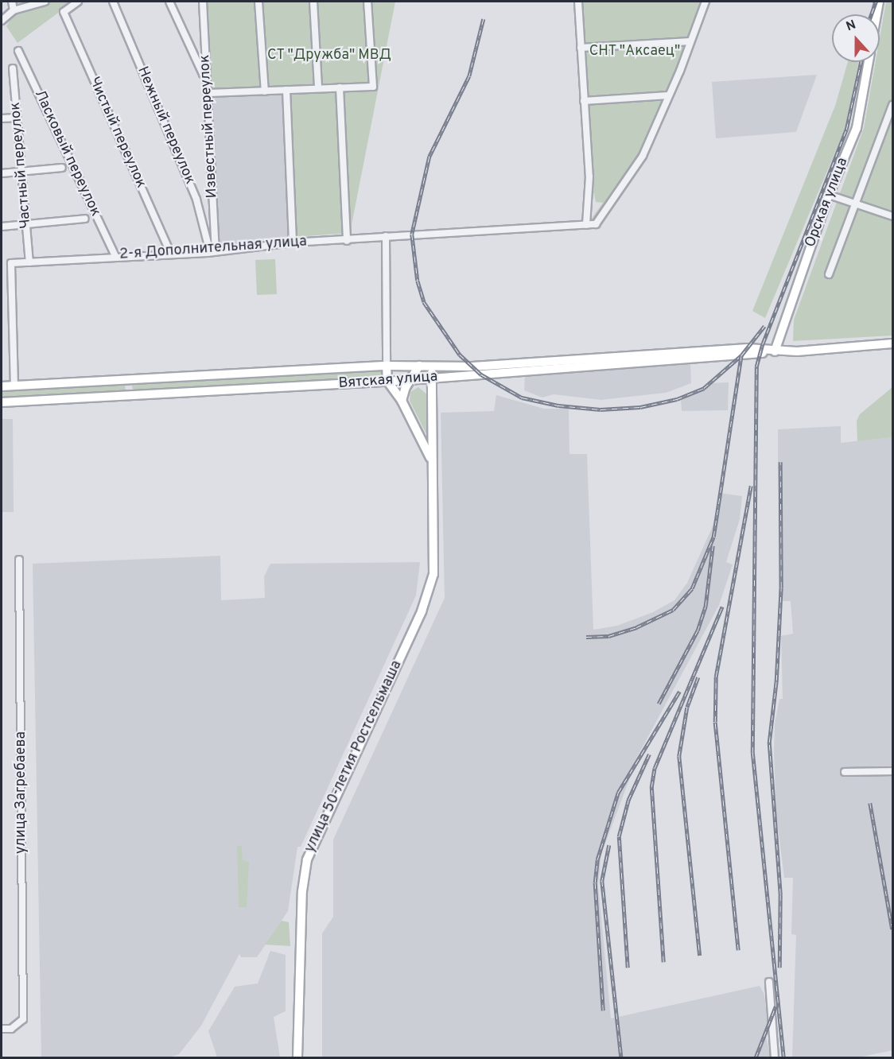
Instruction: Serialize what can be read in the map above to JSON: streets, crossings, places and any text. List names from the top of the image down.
{
  "streets": {
    "main road": ["Орская улица", "Вятская улица", "улица 50-летия Ростсельмаша"],
    "street": [
      "Нежный переулок",
      "Известный переулок",
      "Чистый переулок",
      "Ласковый переулок",
      "Частный переулок",
      "2-я Дополнительная улица",
      "улица Загребаева"
    ]
  },
  "crossings": [
    ["Нежный переулок", "Известный переулок"],
    ["Нежный переулок", "2-я Дополнительная улица"],
    ["Известный переулок", "2-я Дополнительная улица"],
    ["Чистый переулок", "2-я Дополнительная улица"],
    ["Ласковый переулок", "2-я Дополнительная улица"],
    ["Частный переулок", "2-я Дополнительная улица"],
    ["Орская улица", "Вятская улица"],
    ["2-я Дополнительная улица", "Вятская улица"],
    ["Вятская улица", "улица 50-летия Ростсельмаша"]
  ],
  "parks": ["СНТ \"Аксаец\"", "СТ \"Дружба\" МВД"],
  "north": "top"
}
